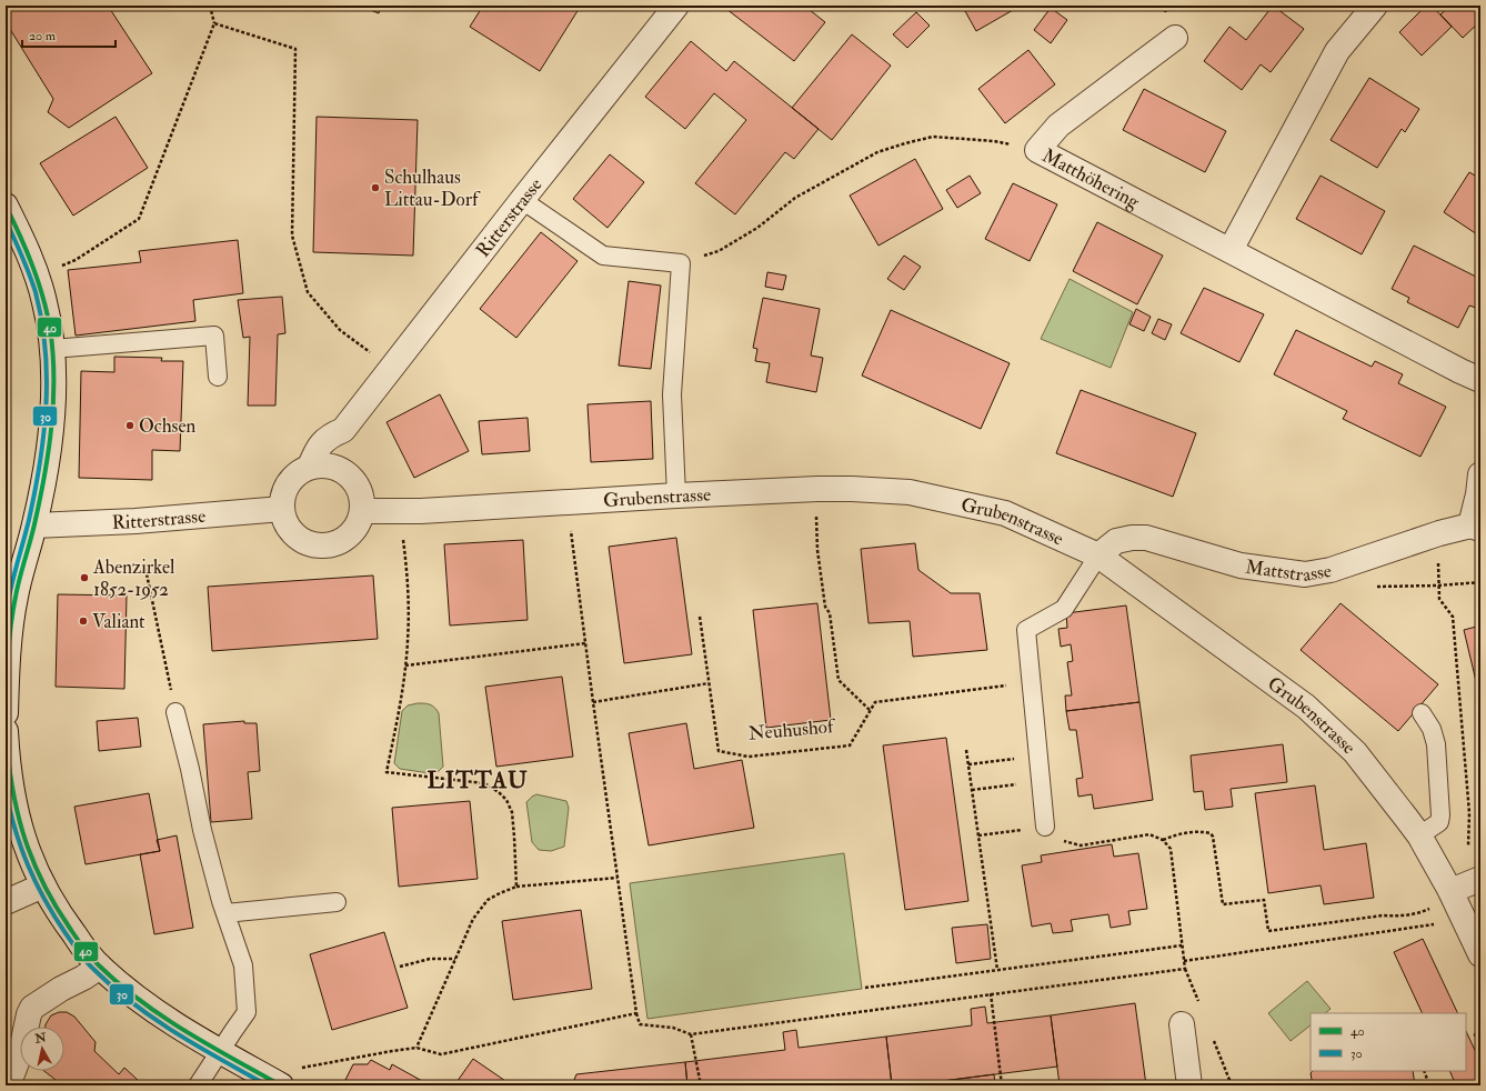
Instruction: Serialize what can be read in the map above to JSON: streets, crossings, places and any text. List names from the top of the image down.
{
  "streets": {
    "street": [
      "Matthöhering",
      "Ritterstrasse",
      "Grubenstrasse",
      "Mattstrasse"
    ],
    "path": ["Neuhushof"]
  },
  "crossings": [
    ["Ritterstrasse", "Grubenstrasse"],
    ["Grubenstrasse", "Mattstrasse"]
  ],
  "districts": ["LITTAU"],
  "places": [
    "Schulhaus Littau-Dorf",
    "Ochsen",
    "Abenzirkel 1852-1952",
    "Valiant"
  ],
  "lines": ["transit line 40", "transit line 30"],
  "legend": ["40", "30"],
  "scale_bar": "20 m",
  "north": "top"
}
